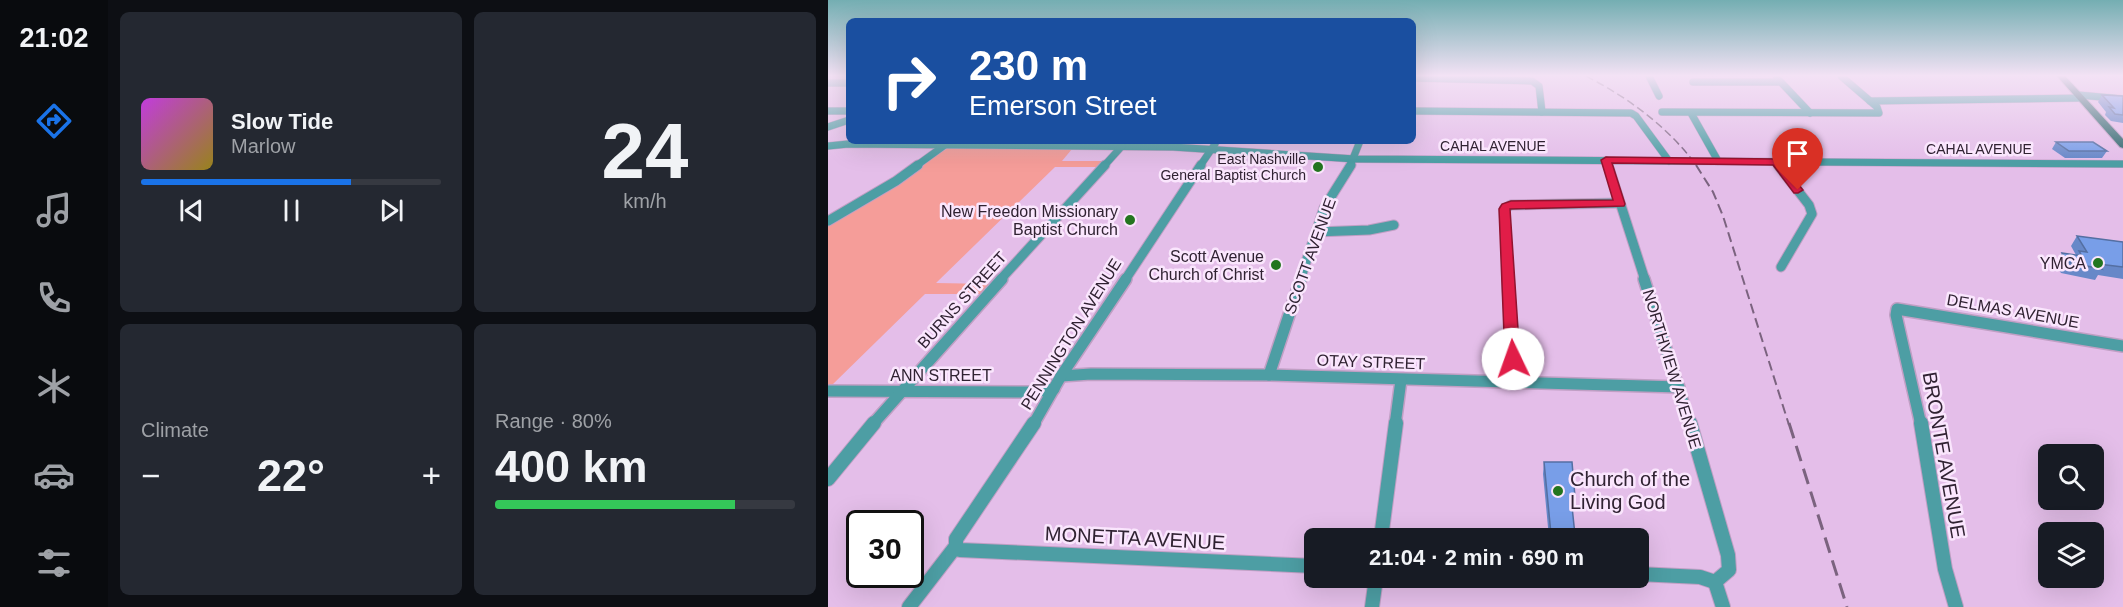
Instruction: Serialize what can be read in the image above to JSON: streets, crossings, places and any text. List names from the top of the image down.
{
  "streets": {
    "street": [
      "CAHAL AVENUE",
      "SCOTT AVENUE",
      "BURNS STREET",
      "DELMAS AVENUE",
      "PENNINGTON AVENUE",
      "OTAY STREET",
      "NORTHVIEW AVENUE",
      "ANN STREET",
      "BRONTE AVENUE",
      "MONETTA AVENUE"
    ]
  },
  "crossings": [
    ["CAHAL AVENUE", "SCOTT AVENUE"],
    ["CAHAL AVENUE", "BURNS STREET"],
    ["CAHAL AVENUE", "PENNINGTON AVENUE"],
    ["CAHAL AVENUE", "NORTHVIEW AVENUE"],
    ["SCOTT AVENUE", "OTAY STREET"],
    ["BURNS STREET", "ANN STREET"],
    ["DELMAS AVENUE", "BRONTE AVENUE"],
    ["PENNINGTON AVENUE", "OTAY STREET"],
    ["PENNINGTON AVENUE", "ANN STREET"],
    ["PENNINGTON AVENUE", "MONETTA AVENUE"],
    ["OTAY STREET", "NORTHVIEW AVENUE"],
    ["OTAY STREET", "ANN STREET"]
  ],
  "places": [
    "East Nashville General Baptist Church",
    "New Freedon Missionary Baptist Church",
    "YMCA",
    "Scott Avenue Church of Christ",
    "Church of the Living God"
  ],
  "page": {
    "tabs": "21:02",
    "tile": [
      ["24", "km/h"],
      "Climate",
      ["Range · 80%", "400 km"]
    ],
    "turn": ["230 m", "Emerson Street"],
    "song": ["Slow Tide", "Marlow"],
    "heat": ["−", "22°", "+"],
    "limit": "30",
    "trip": "21:04 · 2 min · 690 m"
  }
}
